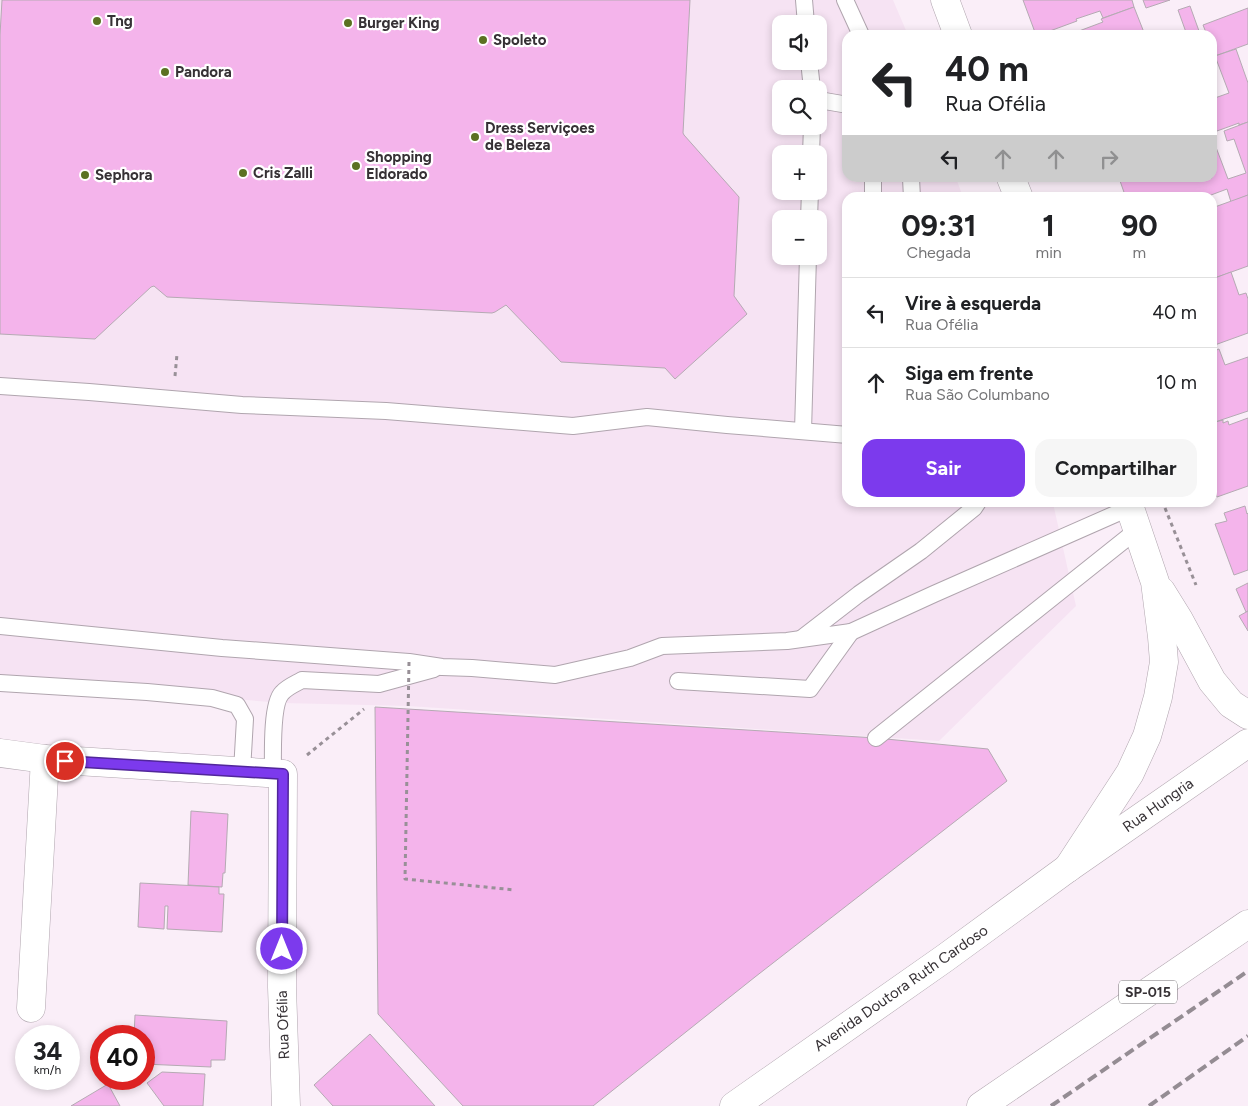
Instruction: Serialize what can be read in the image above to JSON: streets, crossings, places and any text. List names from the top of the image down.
{
  "streets": {
    "main road": [
      "Rua Hungria",
      "Avenida Doutora Ruth Cardoso",
      "SP-015",
      "Rua Ofélia"
    ]
  },
  "crossings": [
    ["Rua Hungria", "Avenida Doutora Ruth Cardoso"]
  ],
  "places": [
    "Tng",
    "Burger King",
    "Spoleto",
    "Pandora",
    "Dress Serviçoes de Beleza",
    "Shopping Eldorado",
    "Cris Zalli",
    "Sephora"
  ],
  "page": {
    "map_buttons": ["+", "−"],
    "turn": ["40 m", "Rua Ofélia"],
    "eta": [
      "09:31",
      "Chegada",
      "1",
      "min",
      "90",
      "m"
    ],
    "list": [
      {
        "name": "Vire à esquerda",
        "note": "Rua Ofélia",
        "value": "40 m"
      },
      {
        "name": "Siga em frente",
        "note": "Rua São Columbano",
        "value": "10 m"
      }
    ],
    "buttons": ["Sair", "Compartilhar"],
    "speed": "34 km/h",
    "limit": "40"
  }
}
